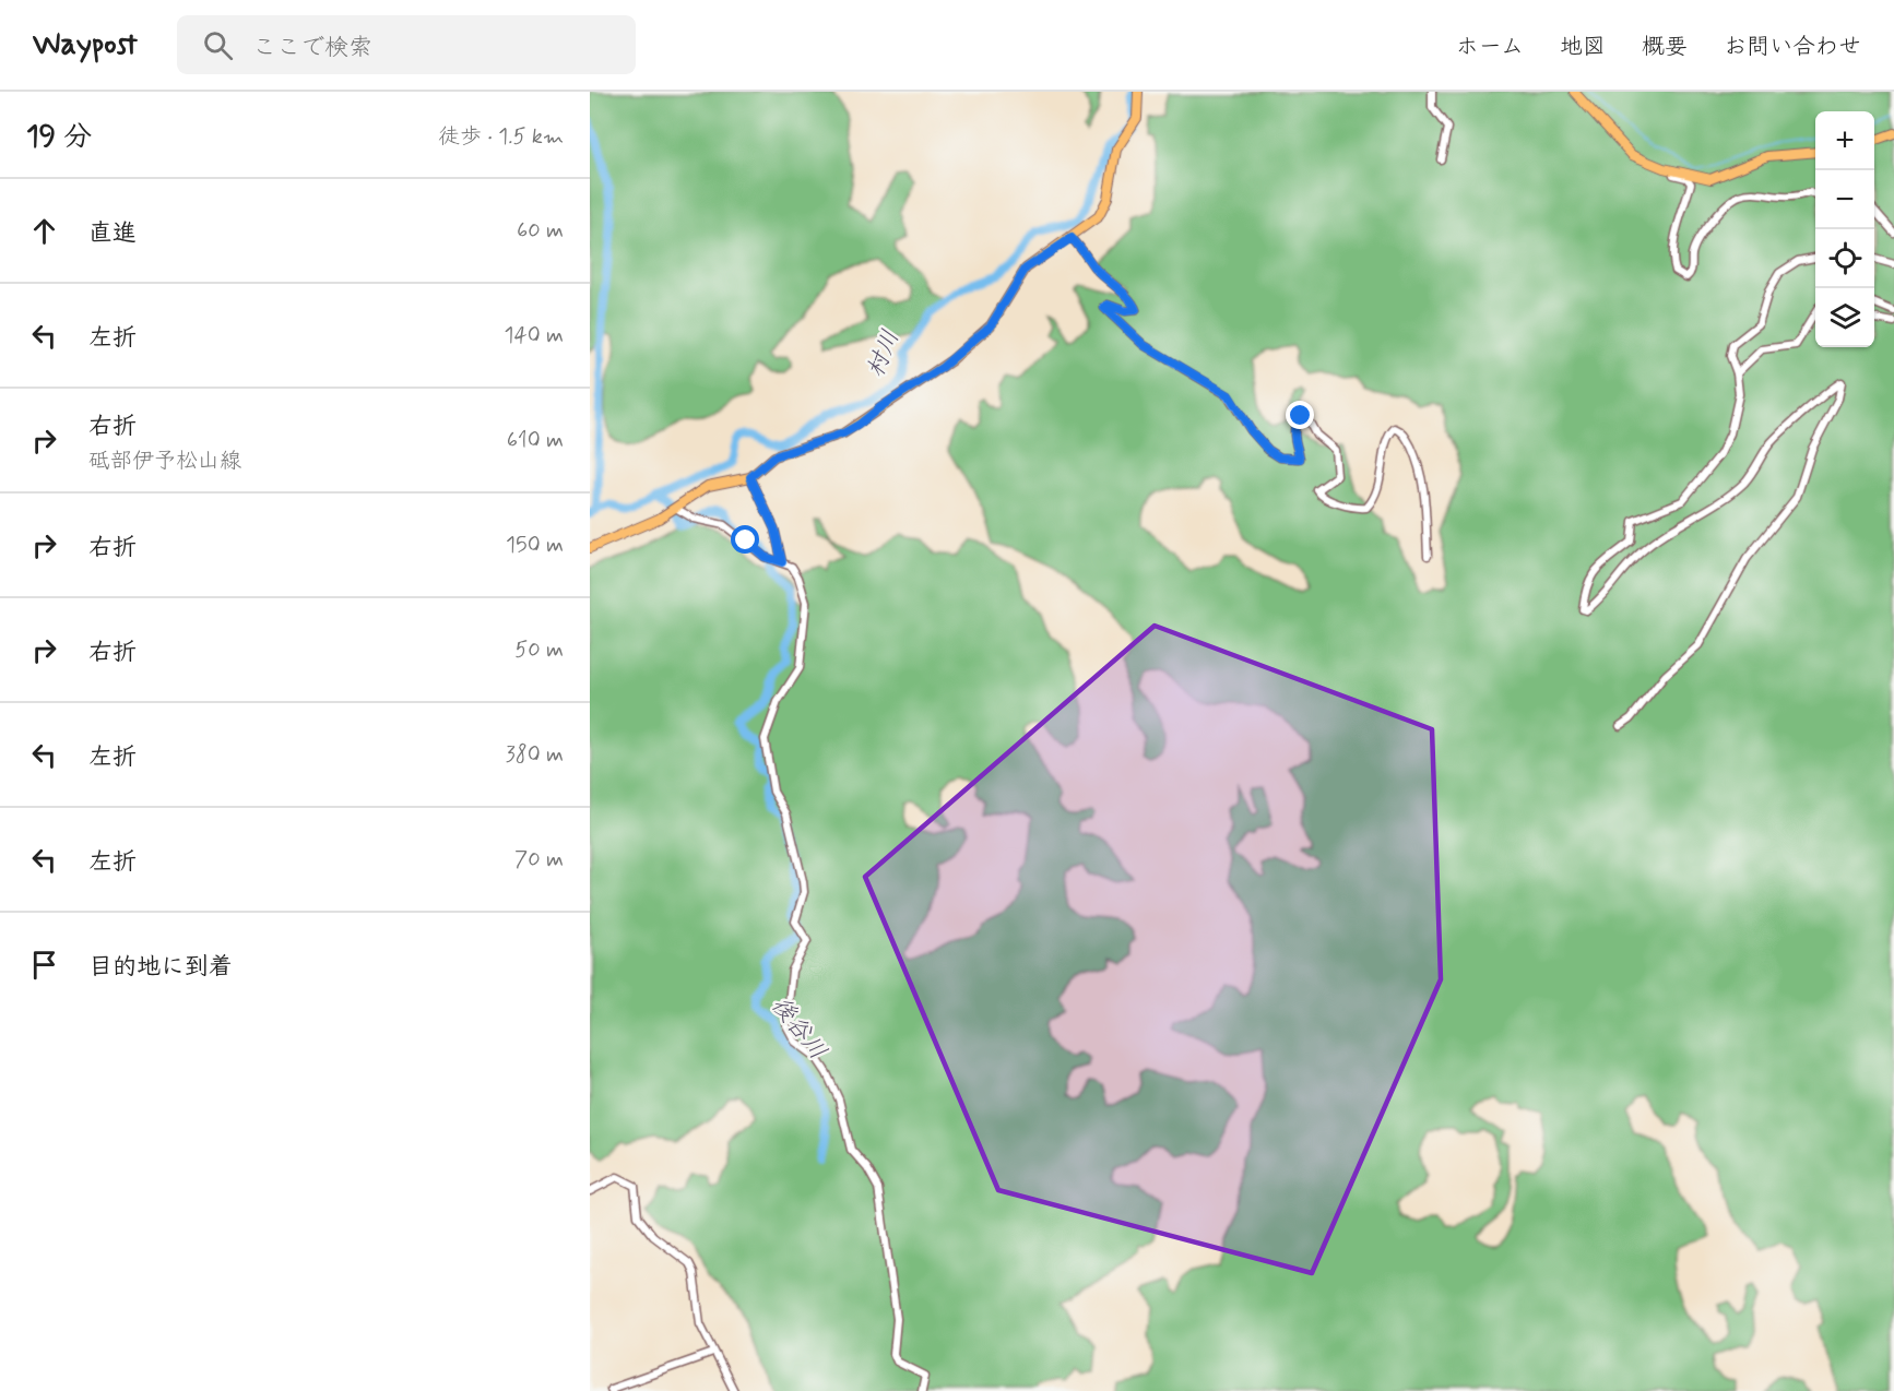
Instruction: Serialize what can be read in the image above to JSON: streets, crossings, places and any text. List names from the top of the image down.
{
  "water": ["村川", "後谷川"],
  "page": {
    "header": "Waypost",
    "search": "ここで検索",
    "nav": [
      "ホーム",
      "地図",
      "概要",
      "お問い合わせ"
    ],
    "heading": ["19 分", "徒歩 · 1.5 km"],
    "map_buttons": ["+", "−"],
    "list": [
      ["直進", "60 m"],
      ["左折", "140 m"],
      ["右折", "砥部伊予松山線", "610 m"],
      ["右折", "150 m"],
      ["右折", "50 m"],
      ["左折", "380 m"],
      ["左折", "70 m"],
      "目的地に到着"
    ]
  }
}
